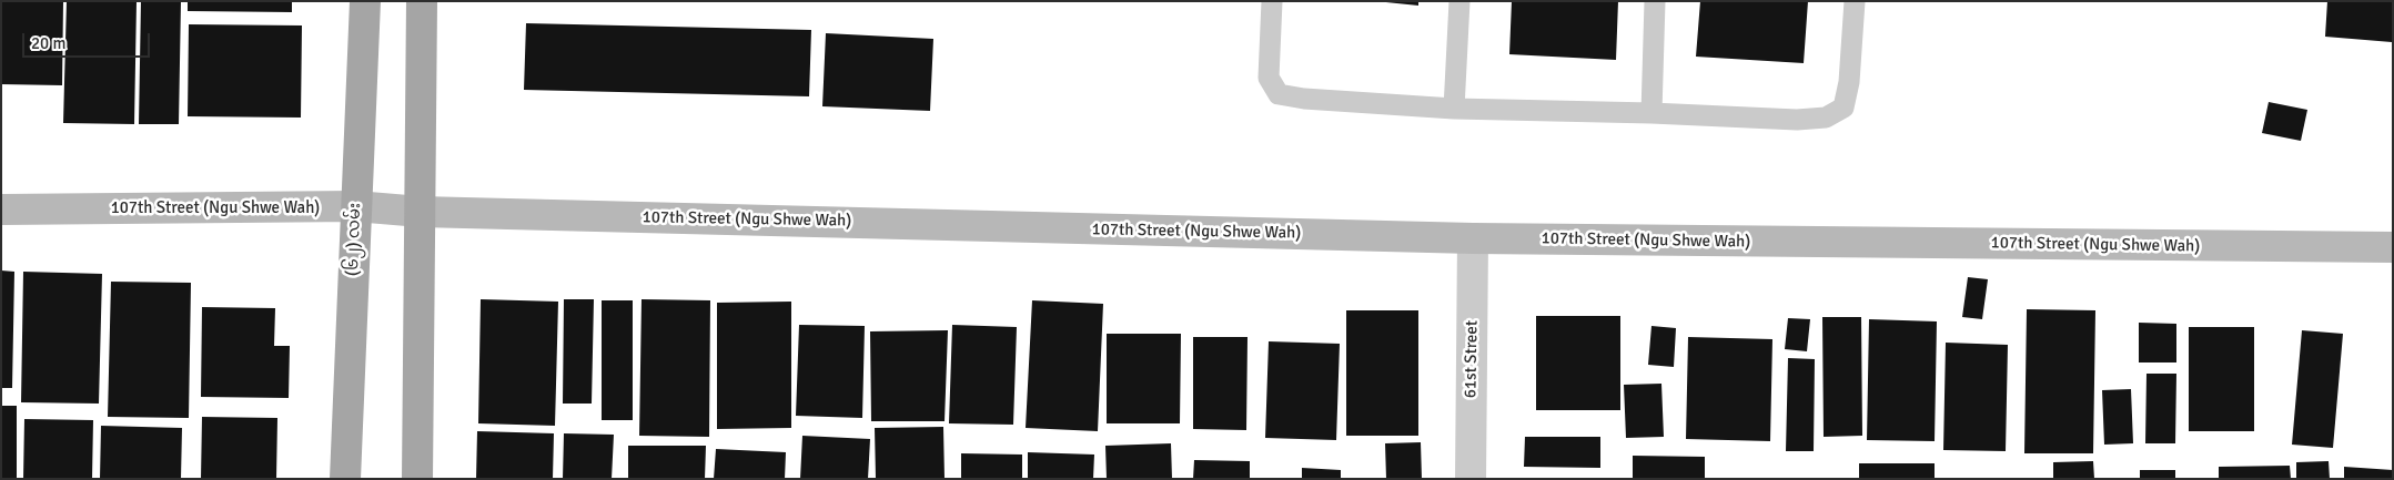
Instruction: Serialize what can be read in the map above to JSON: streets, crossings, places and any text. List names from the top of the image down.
{
  "streets": {
    "main road": ["(၆၂) လမ်း"],
    "street": ["107th Street (Ngu Shwe Wah)", "61st Street"]
  },
  "crossings": [
    ["107th Street (Ngu Shwe Wah)", "(၆၂) လမ်း"],
    ["107th Street (Ngu Shwe Wah)", "61st Street"]
  ],
  "scale_bar": "20 m"
}
